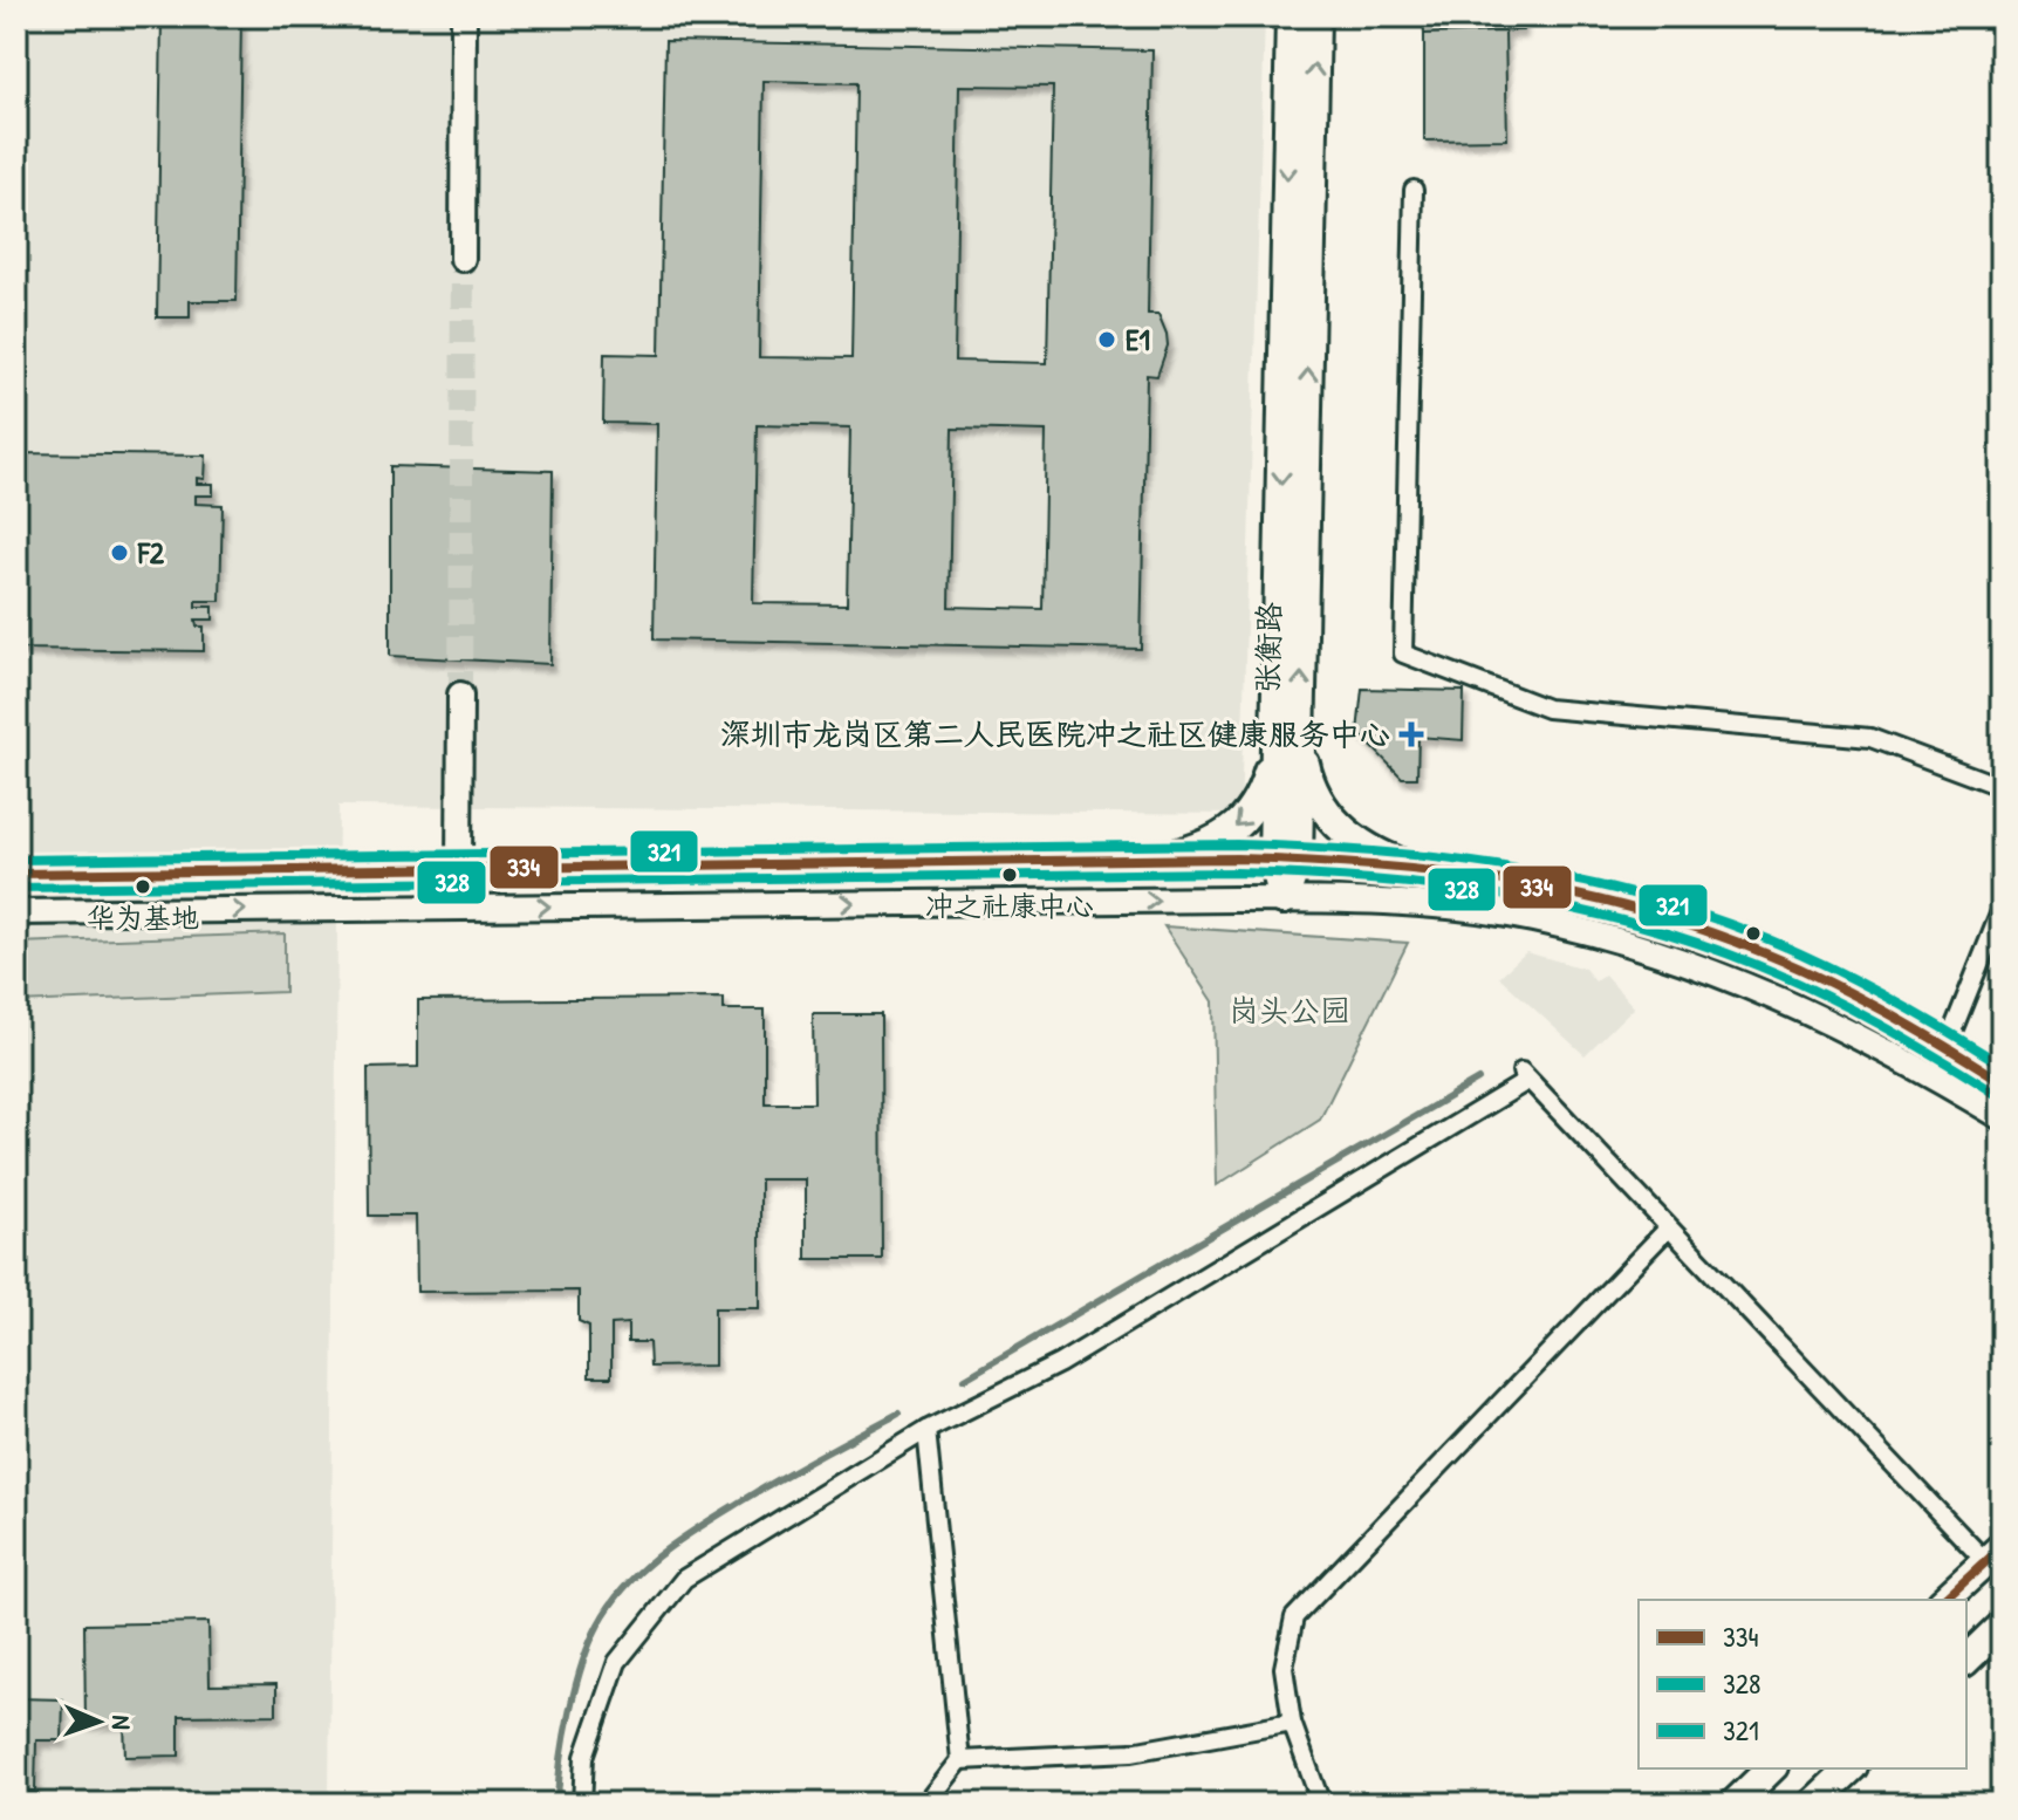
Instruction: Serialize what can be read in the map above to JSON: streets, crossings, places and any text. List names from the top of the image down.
{
  "streets": {
    "main road": ["张衡路"]
  },
  "parks": ["岗头公园"],
  "places": {
    "other": [
      "E1",
      "F2",
      "冲之社康中心",
      "华为基地"
    ],
    "health": ["深圳市龙岗区第二人民医院冲之社区健康服务中心"]
  },
  "lines": ["transit line 321", "transit line 334", "transit line 328"],
  "legend": ["334", "328", "321"],
  "north": "right"
}
